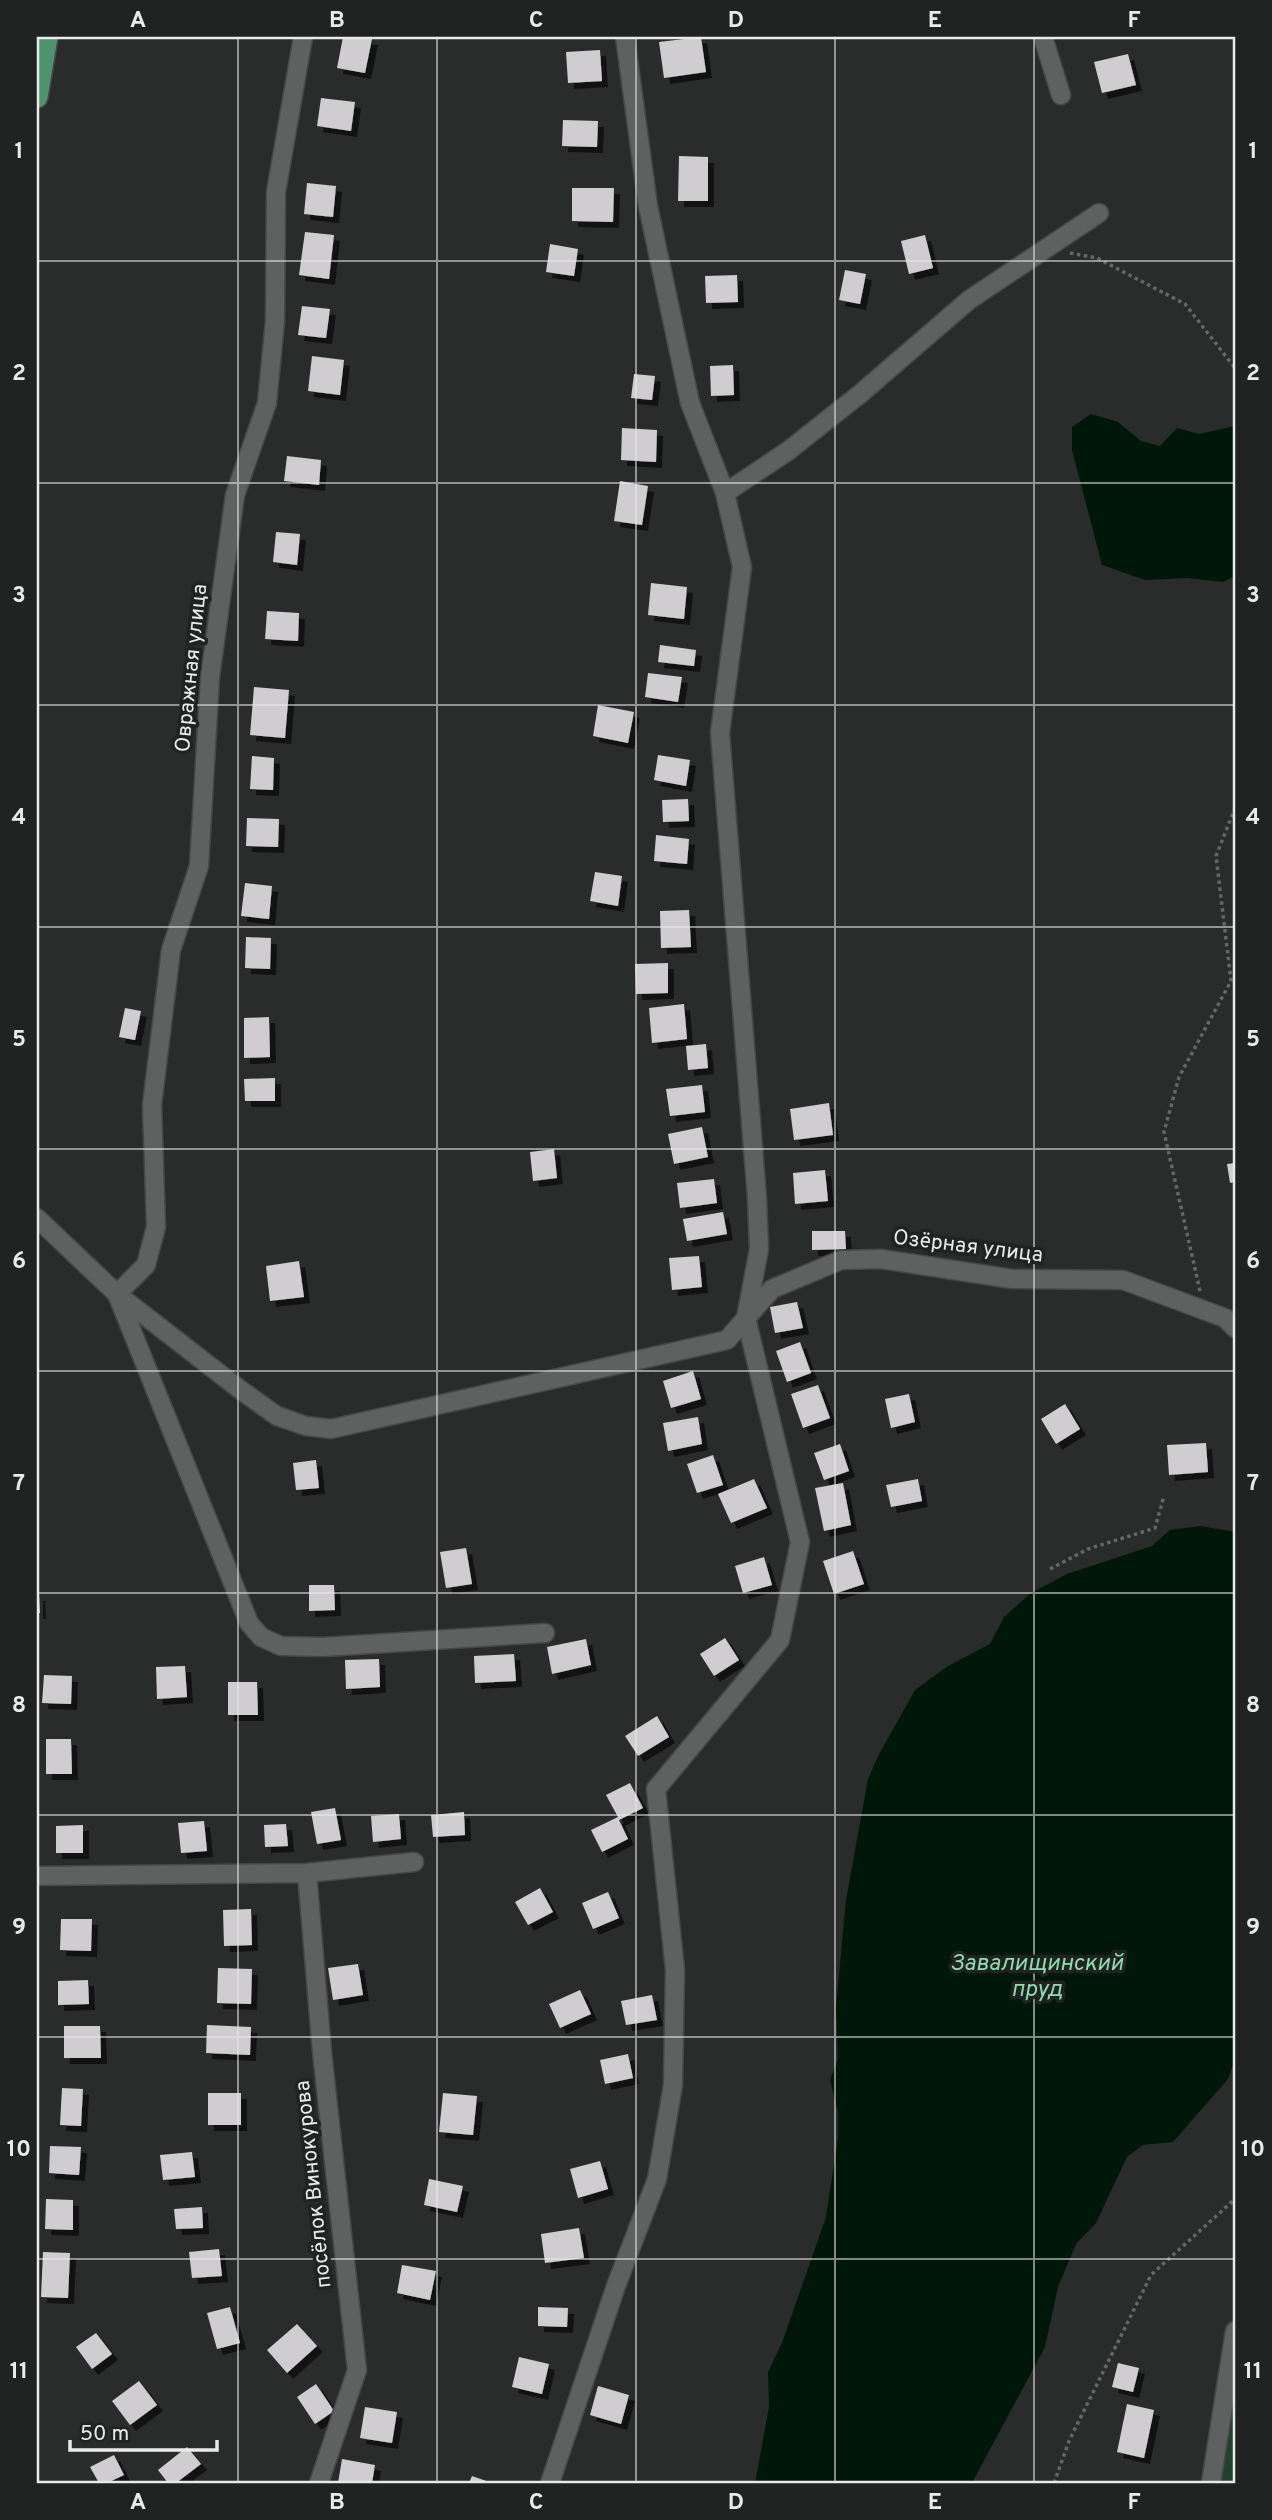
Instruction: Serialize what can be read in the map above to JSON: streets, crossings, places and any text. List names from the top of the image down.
{
  "streets": {
    "street": ["Овражная улица", "Озёрная улица", "посёлок Винокурова"]
  },
  "crossings": [
    ["Овражная улица", "Озёрная улица"]
  ],
  "water": ["Завалищинский пруд"],
  "scale_bar": "50 m",
  "grid": {
    "columns": [
      "A",
      "B",
      "C",
      "D",
      "E",
      "F"
    ],
    "rows": [
      "1",
      "2",
      "3",
      "4",
      "5",
      "6",
      "7",
      "8",
      "9",
      "10",
      "11"
    ]
  }
}
